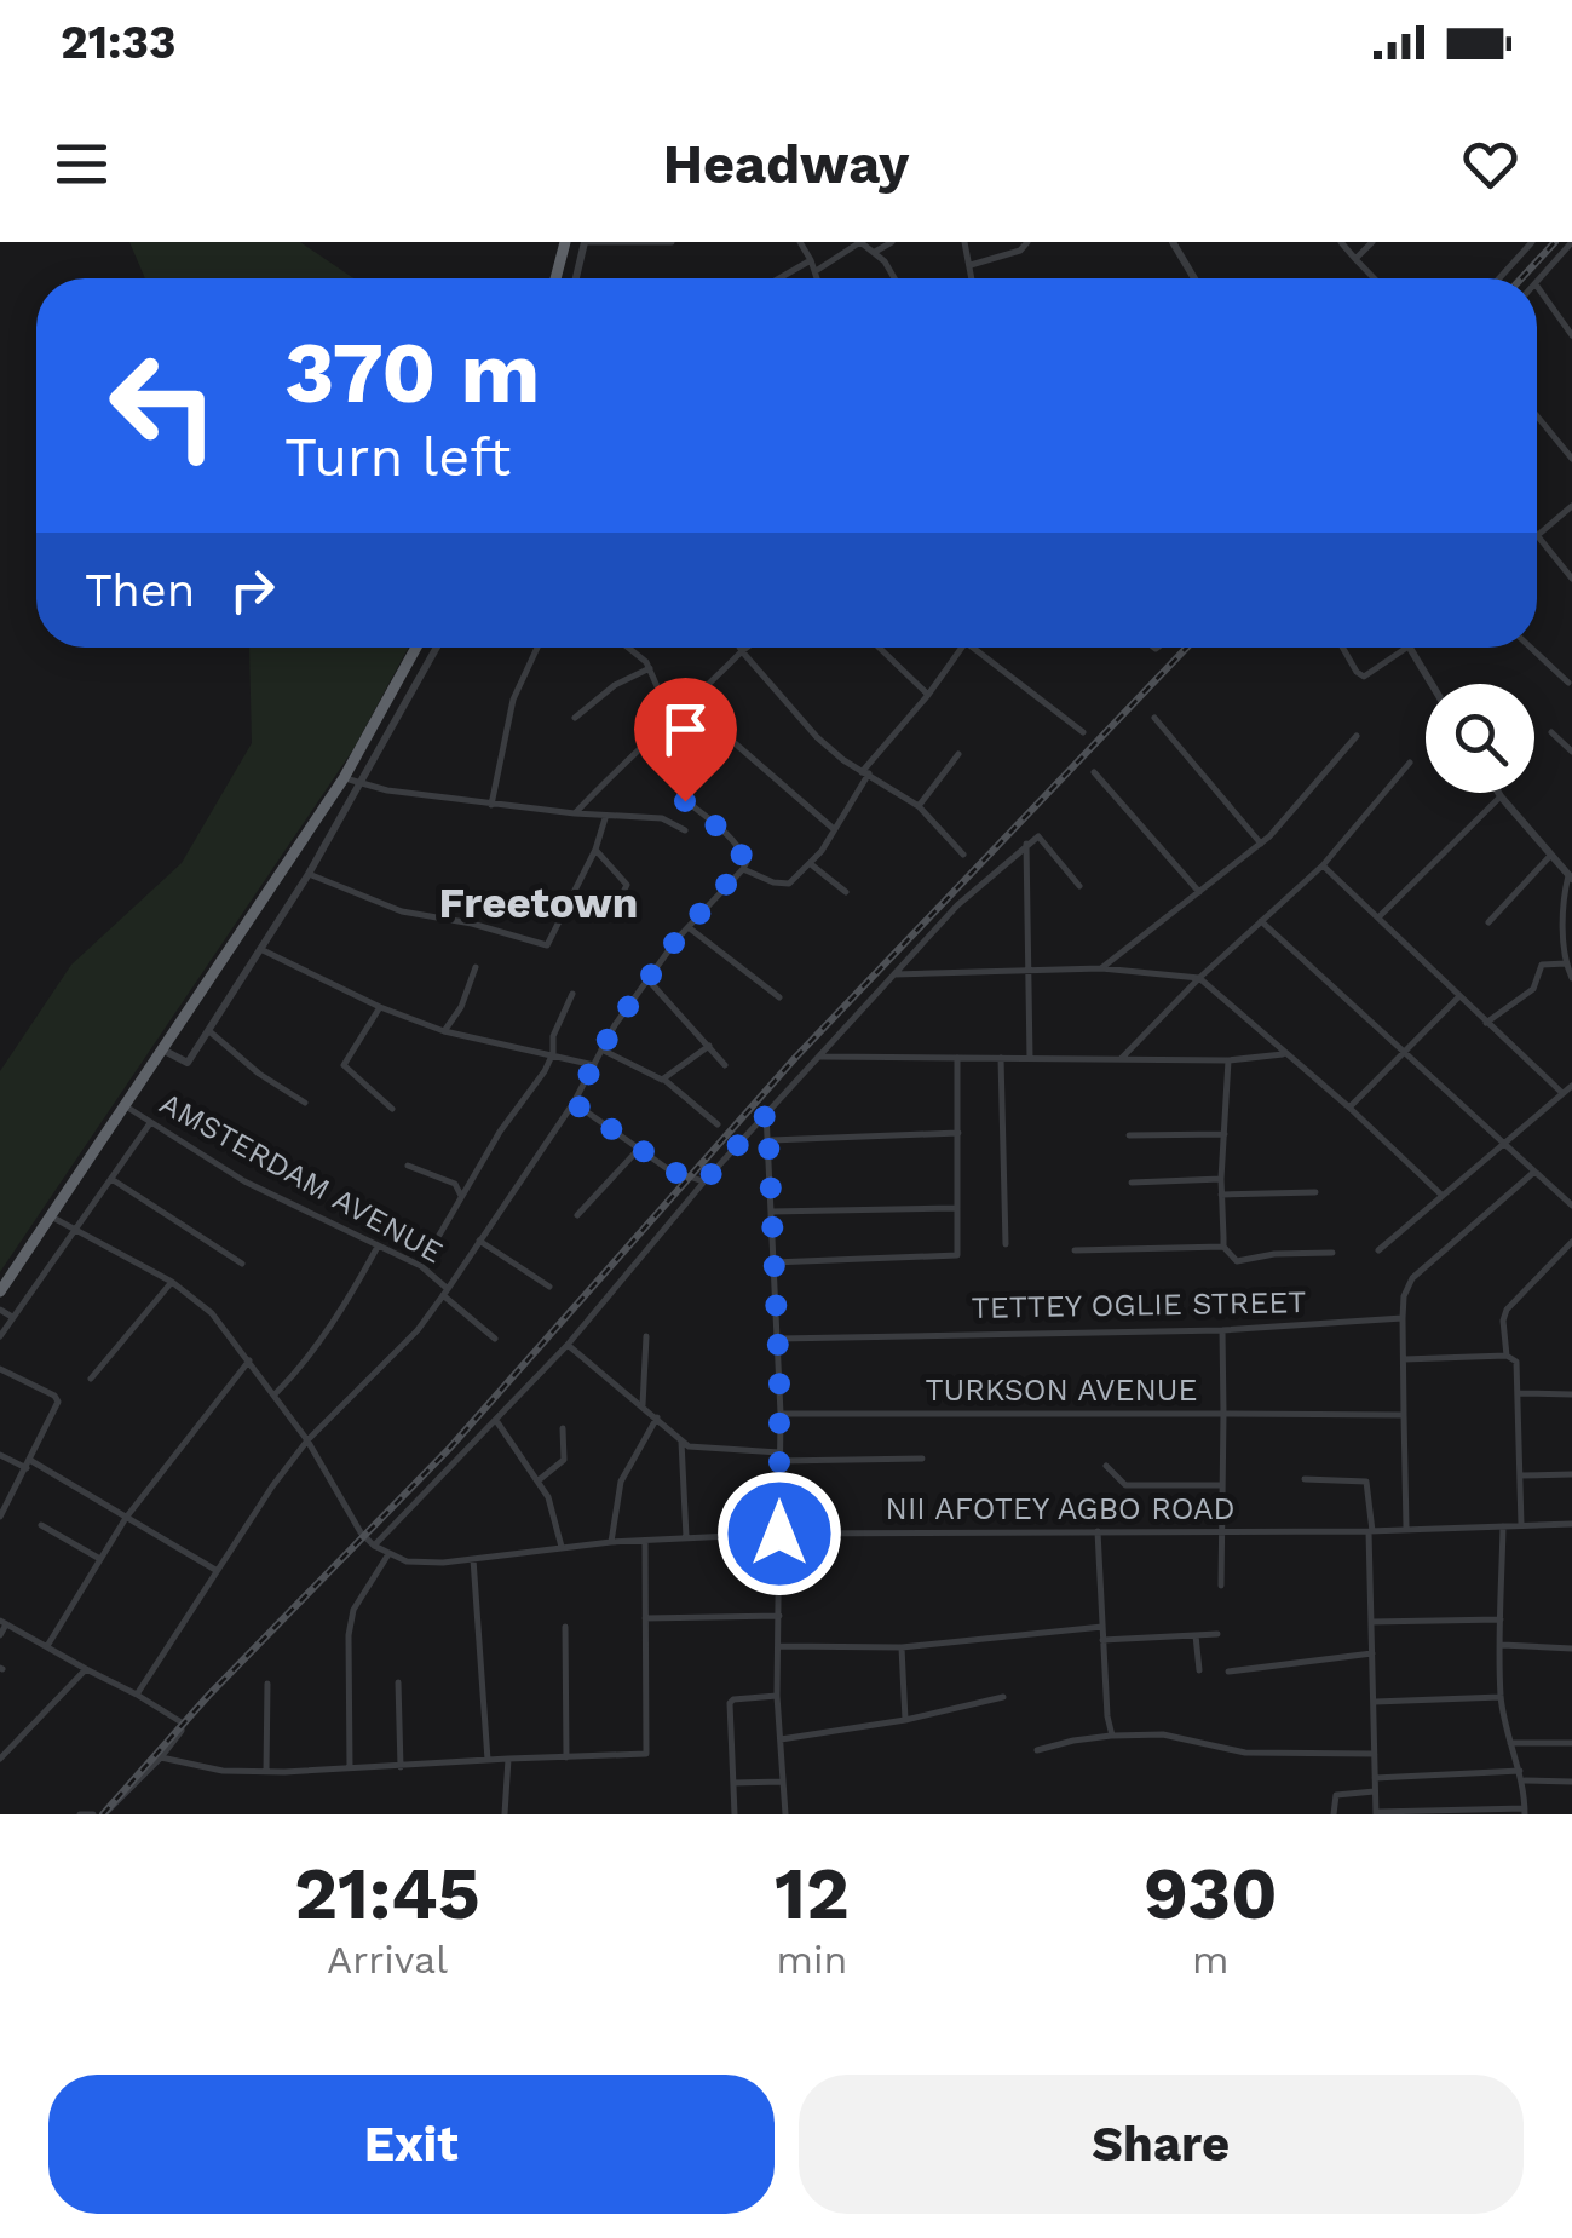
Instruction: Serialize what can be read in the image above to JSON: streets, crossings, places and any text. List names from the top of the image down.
{
  "streets": {
    "street": [
      "AMSTERDAM AVENUE",
      "TETTEY OGLIE STREET",
      "TURKSON AVENUE",
      "NII AFOTEY AGBO ROAD"
    ]
  },
  "crossings": [
    ["AMSTERDAM AVENUE", "NII AFOTEY AGBO ROAD"],
    ["TURKSON AVENUE", "NII AFOTEY AGBO ROAD"]
  ],
  "districts": ["Freetown"],
  "page": {
    "status": "21:33",
    "header": "Headway",
    "turn": ["370 m", "Turn left"],
    "then": "Then",
    "eta": [
      "21:45",
      "Arrival",
      "12",
      "min",
      "930",
      "m"
    ],
    "buttons": ["Exit", "Share"]
  }
}
